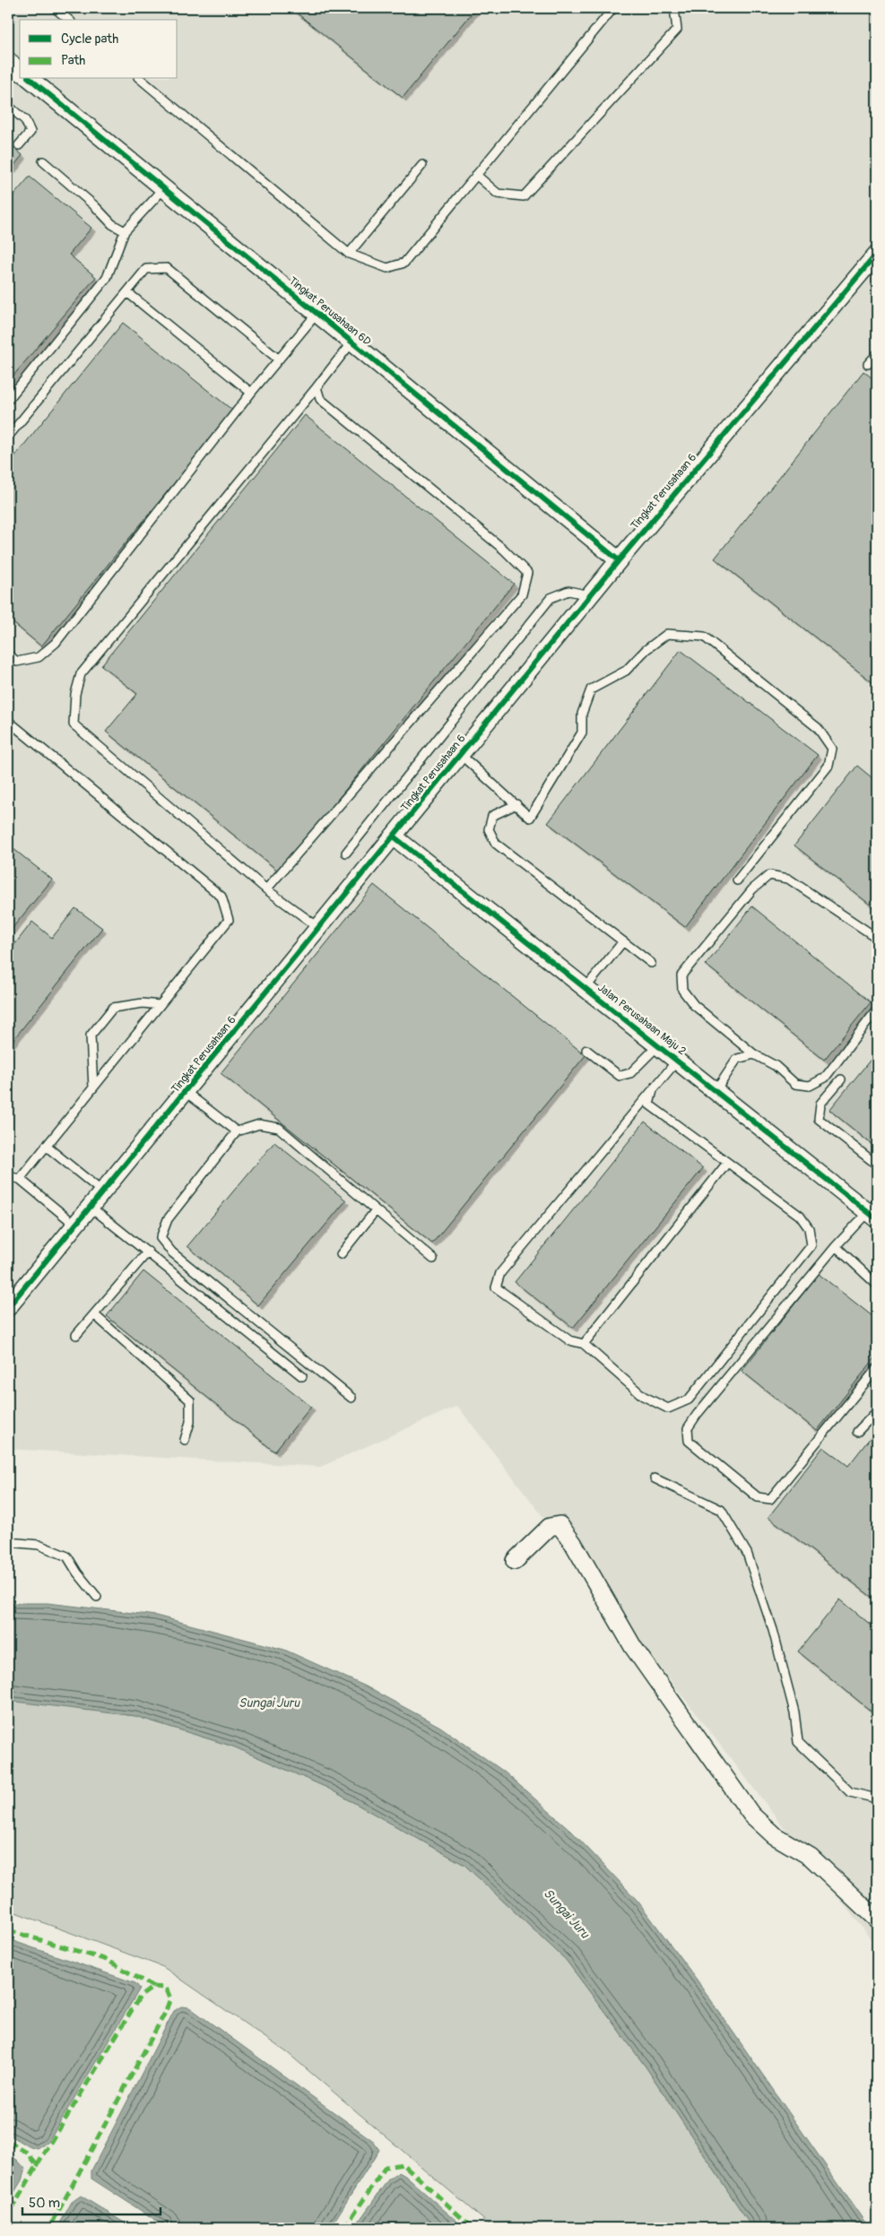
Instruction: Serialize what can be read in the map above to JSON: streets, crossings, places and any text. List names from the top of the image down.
{
  "streets": {
    "street": ["Tingkat Perusahaan 6D", "Tingkat Perusahaan 6", "Jalan Perusahaan Maju 2"]
  },
  "crossings": [
    ["Tingkat Perusahaan 6D", "Tingkat Perusahaan 6"],
    ["Tingkat Perusahaan 6", "Jalan Perusahaan Maju 2"]
  ],
  "water": ["Sungai Juru"],
  "legend": ["Cycle path", "Path"],
  "scale_bar": "50 m"
}
